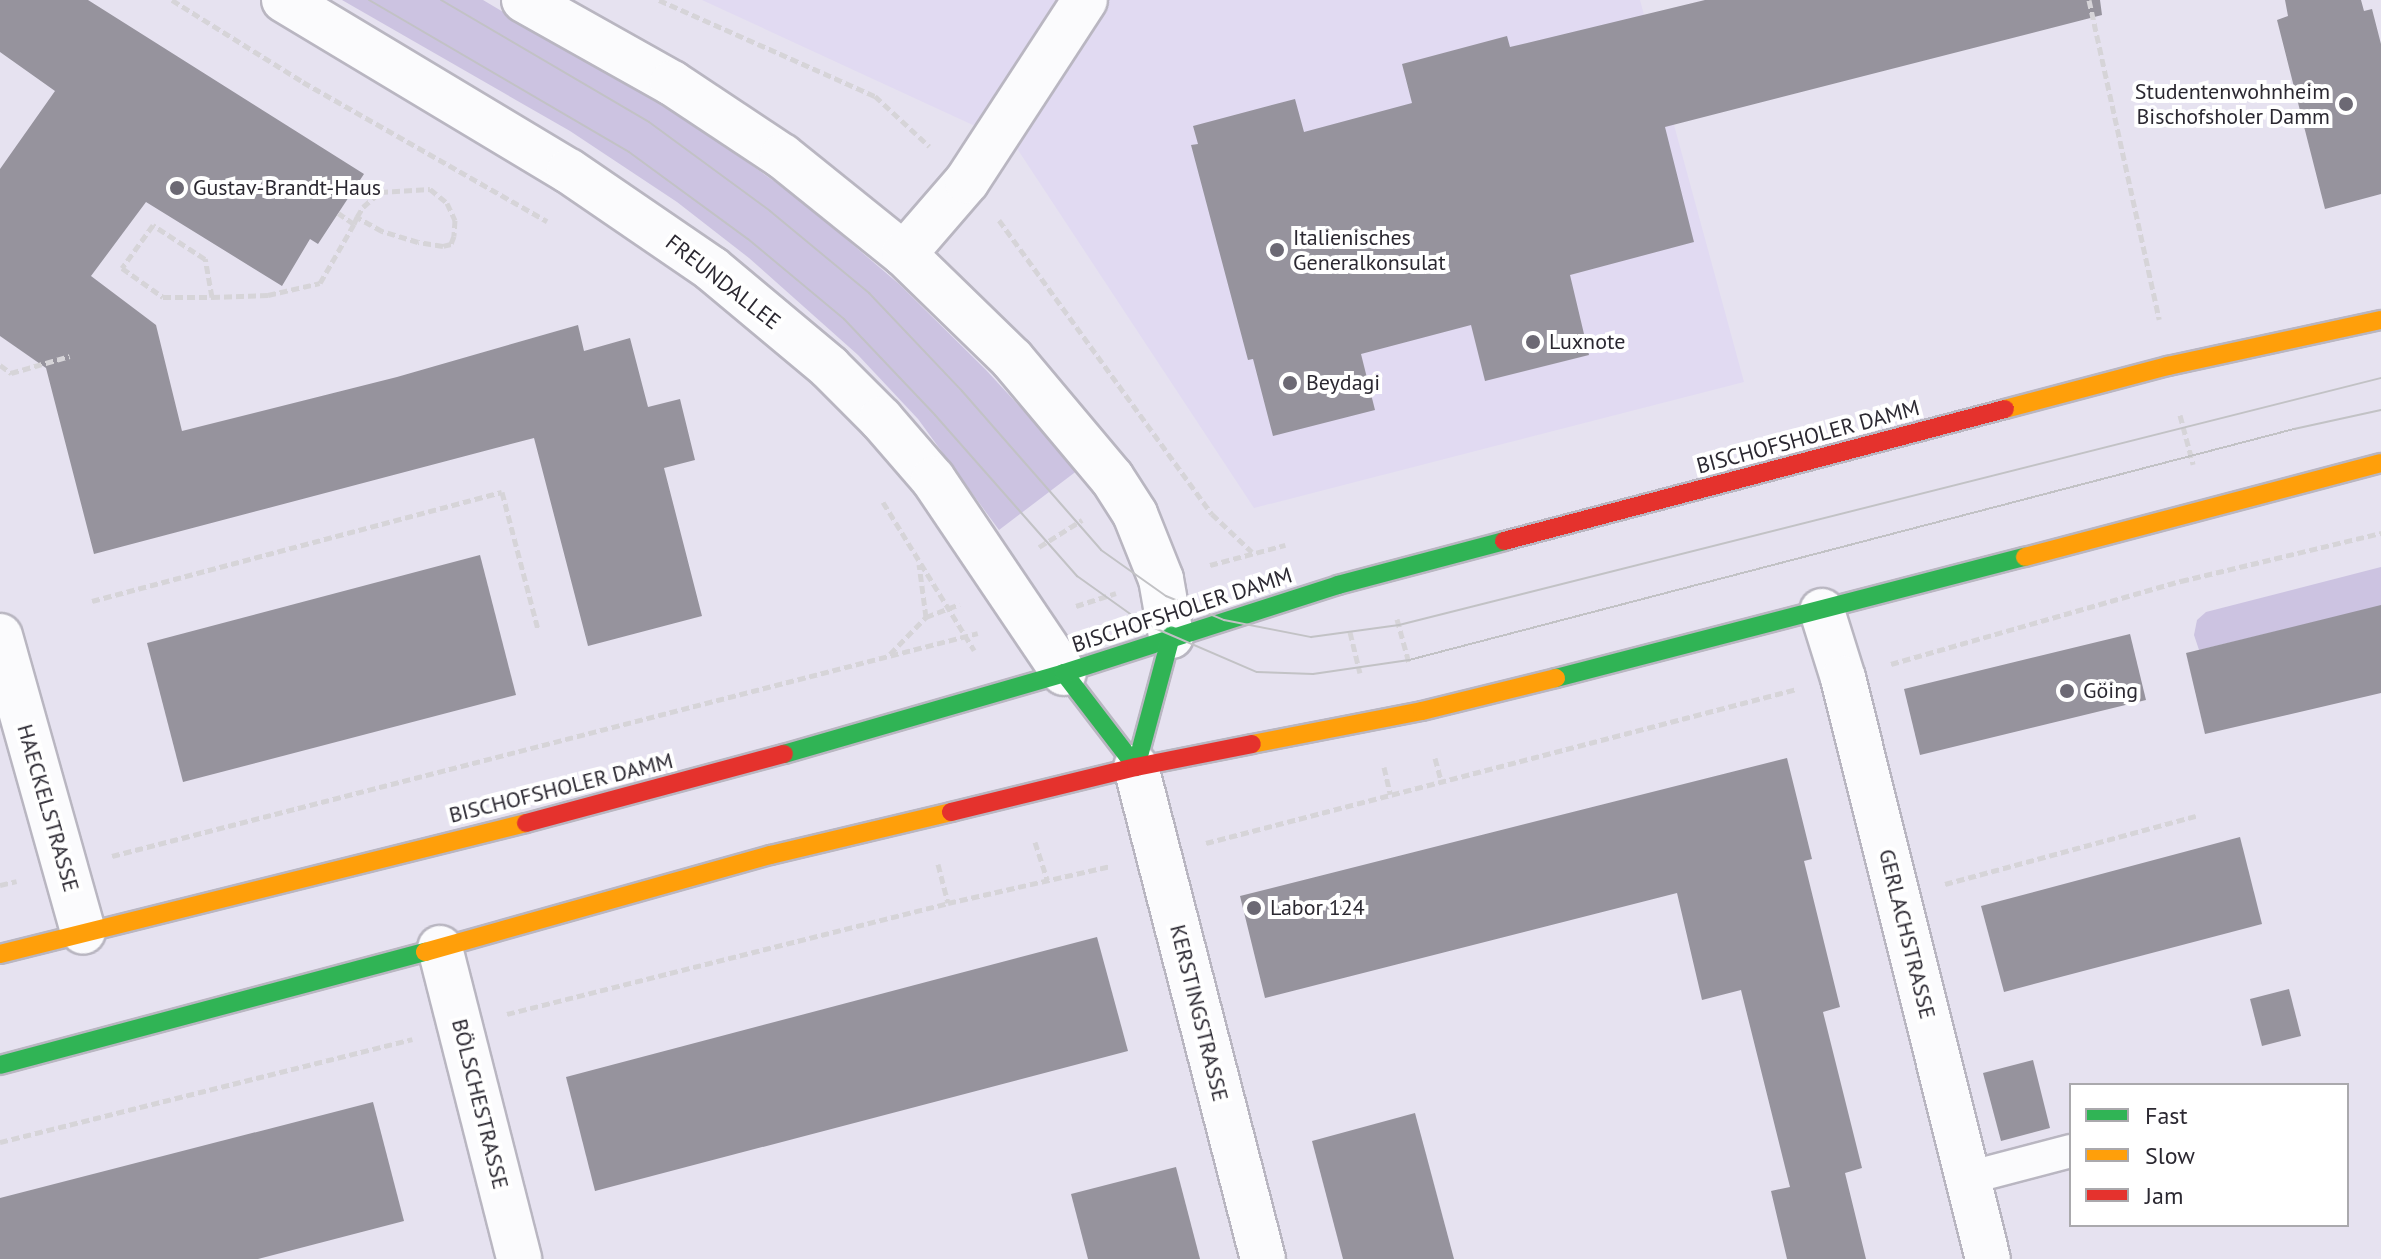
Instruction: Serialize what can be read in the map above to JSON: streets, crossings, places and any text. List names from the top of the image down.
{
  "streets": {
    "main road": ["BISCHOFSHOLER DAMM"],
    "street": [
      "FREUNDALLEE",
      "HAECKELSTRASSE",
      "GERLACHSTRASSE",
      "KERSTINGSTRASSE",
      "BÖLSCHESTRASSE"
    ]
  },
  "crossings": [
    ["FREUNDALLEE", "BISCHOFSHOLER DAMM"],
    ["BISCHOFSHOLER DAMM", "HAECKELSTRASSE"]
  ],
  "places": [
    "Studentenwohnheim Bischofsholer Damm",
    "Gustav-Brandt-Haus",
    "Italienisches Generalkonsulat",
    "Luxnote",
    "Beydagi",
    "Göing",
    "Labor 124"
  ],
  "legend": ["Fast", "Slow", "Jam"]
}
